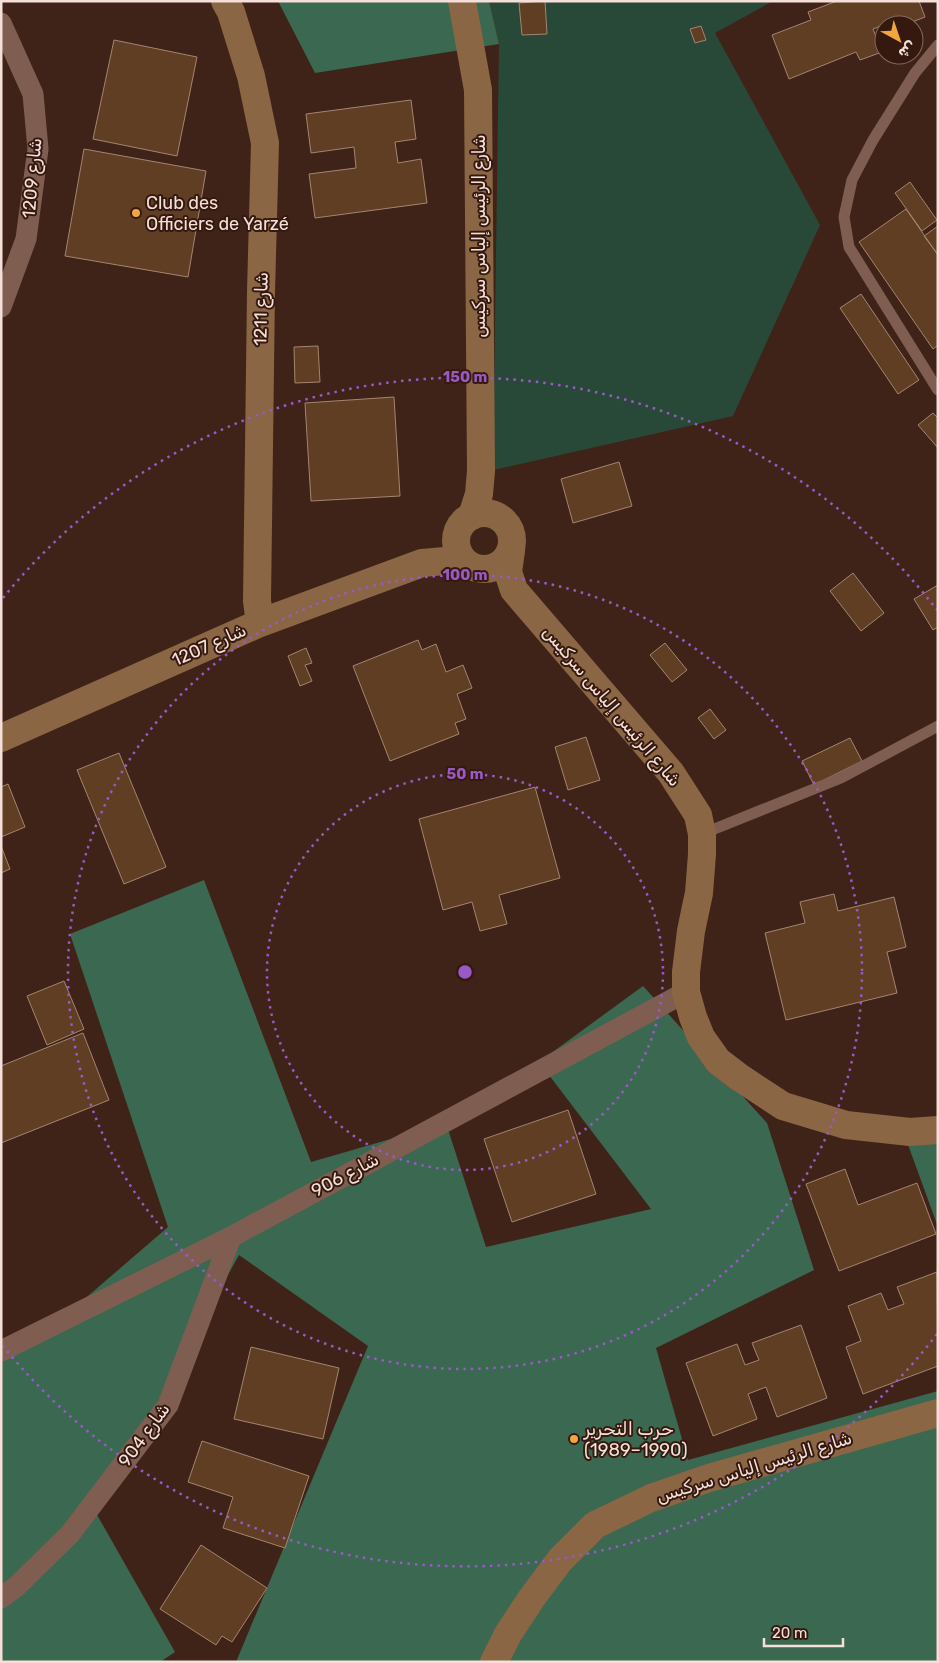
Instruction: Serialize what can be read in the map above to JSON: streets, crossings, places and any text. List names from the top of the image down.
{
  "streets": {
    "main road": ["شارع الرئيس إلياس سركيس", "شارع 1211", "شارع 1207"],
    "street": ["شارع 1209", "شارع 906", "شارع 904"]
  },
  "crossings": [
    ["شارع الرئيس إلياس سركيس", "شارع 1207"],
    ["شارع الرئيس إلياس سركيس", "شارع 906"],
    ["شارع 1211", "شارع 1207"],
    ["شارع 906", "شارع 904"]
  ],
  "places": ["Club des Officiers de Yarzé", "حرب التحرير (1989–1990)"],
  "scale_bar": "20 m",
  "north": "bottom right",
  "rings": ["150 m", "100 m", "50 m"]
}
